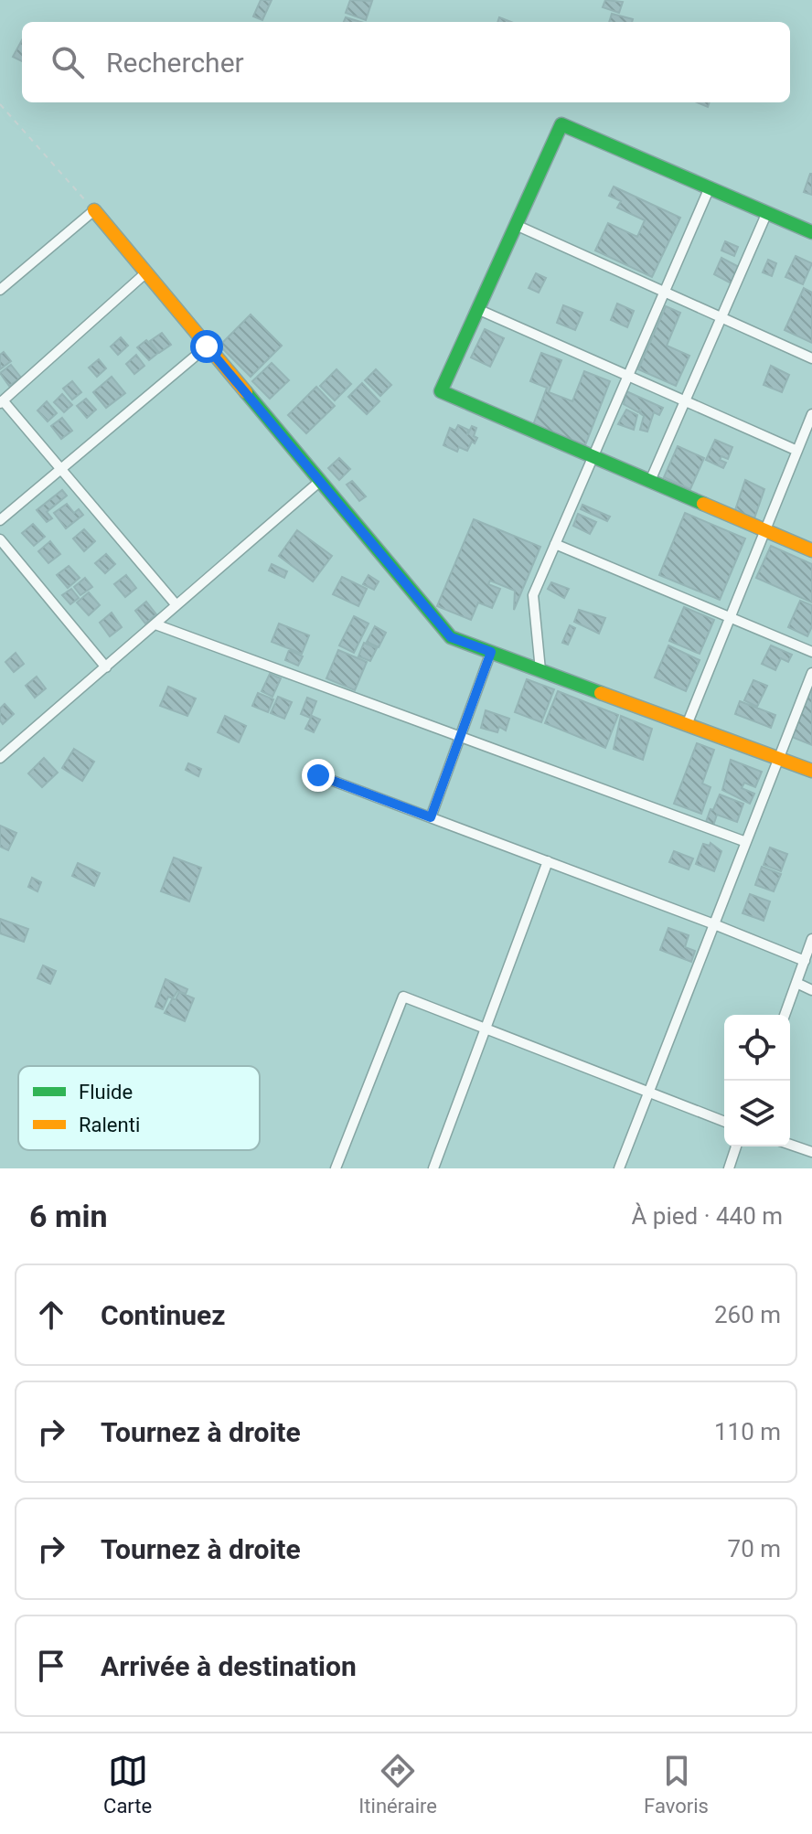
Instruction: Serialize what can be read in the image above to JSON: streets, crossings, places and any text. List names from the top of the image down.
{
  "legend": ["Fluide", "Ralenti"],
  "page": {
    "search": "Rechercher",
    "heading": ["6 min", "À pied · 440 m"],
    "list": [
      ["Continuez", "260 m"],
      ["Tournez à droite", "110 m"],
      ["Tournez à droite", "70 m"],
      "Arrivée à destination"
    ],
    "nav": ["Carte", "Itinéraire", "Favoris"]
  }
}
